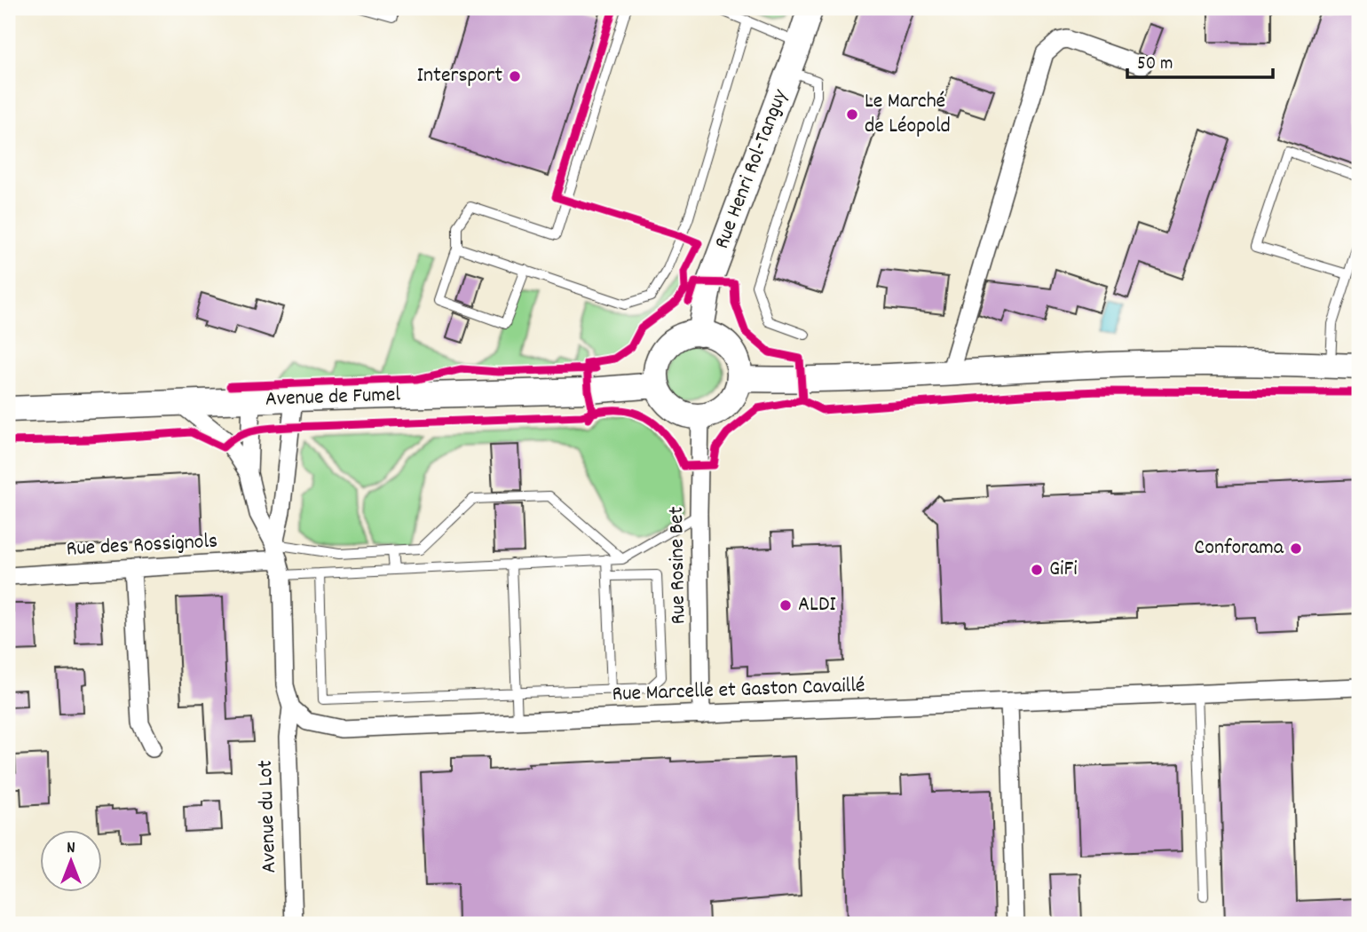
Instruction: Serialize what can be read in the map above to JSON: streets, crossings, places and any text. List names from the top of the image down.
{
  "streets": {
    "main road": ["Rue Henri Rol-Tanguy", "Avenue de Fumel"],
    "street": [
      "Rue des Rossignols",
      "Rue Rosine Bet",
      "Rue Marcelle et Gaston Cavaillé",
      "Avenue du Lot"
    ]
  },
  "crossings": [
    ["Rue Henri Rol-Tanguy", "Avenue de Fumel"],
    ["Rue Henri Rol-Tanguy", "Rue Rosine Bet"],
    ["Avenue de Fumel", "Rue Rosine Bet"],
    ["Rue Rosine Bet", "Rue Marcelle et Gaston Cavaillé"],
    ["Rue Marcelle et Gaston Cavaillé", "Avenue du Lot"]
  ],
  "places": [
    "Intersport",
    "Le Marché de Léopold",
    "Conforama",
    "GiFi",
    "ALDI"
  ],
  "scale_bar": "50 m",
  "north": "top"
}
